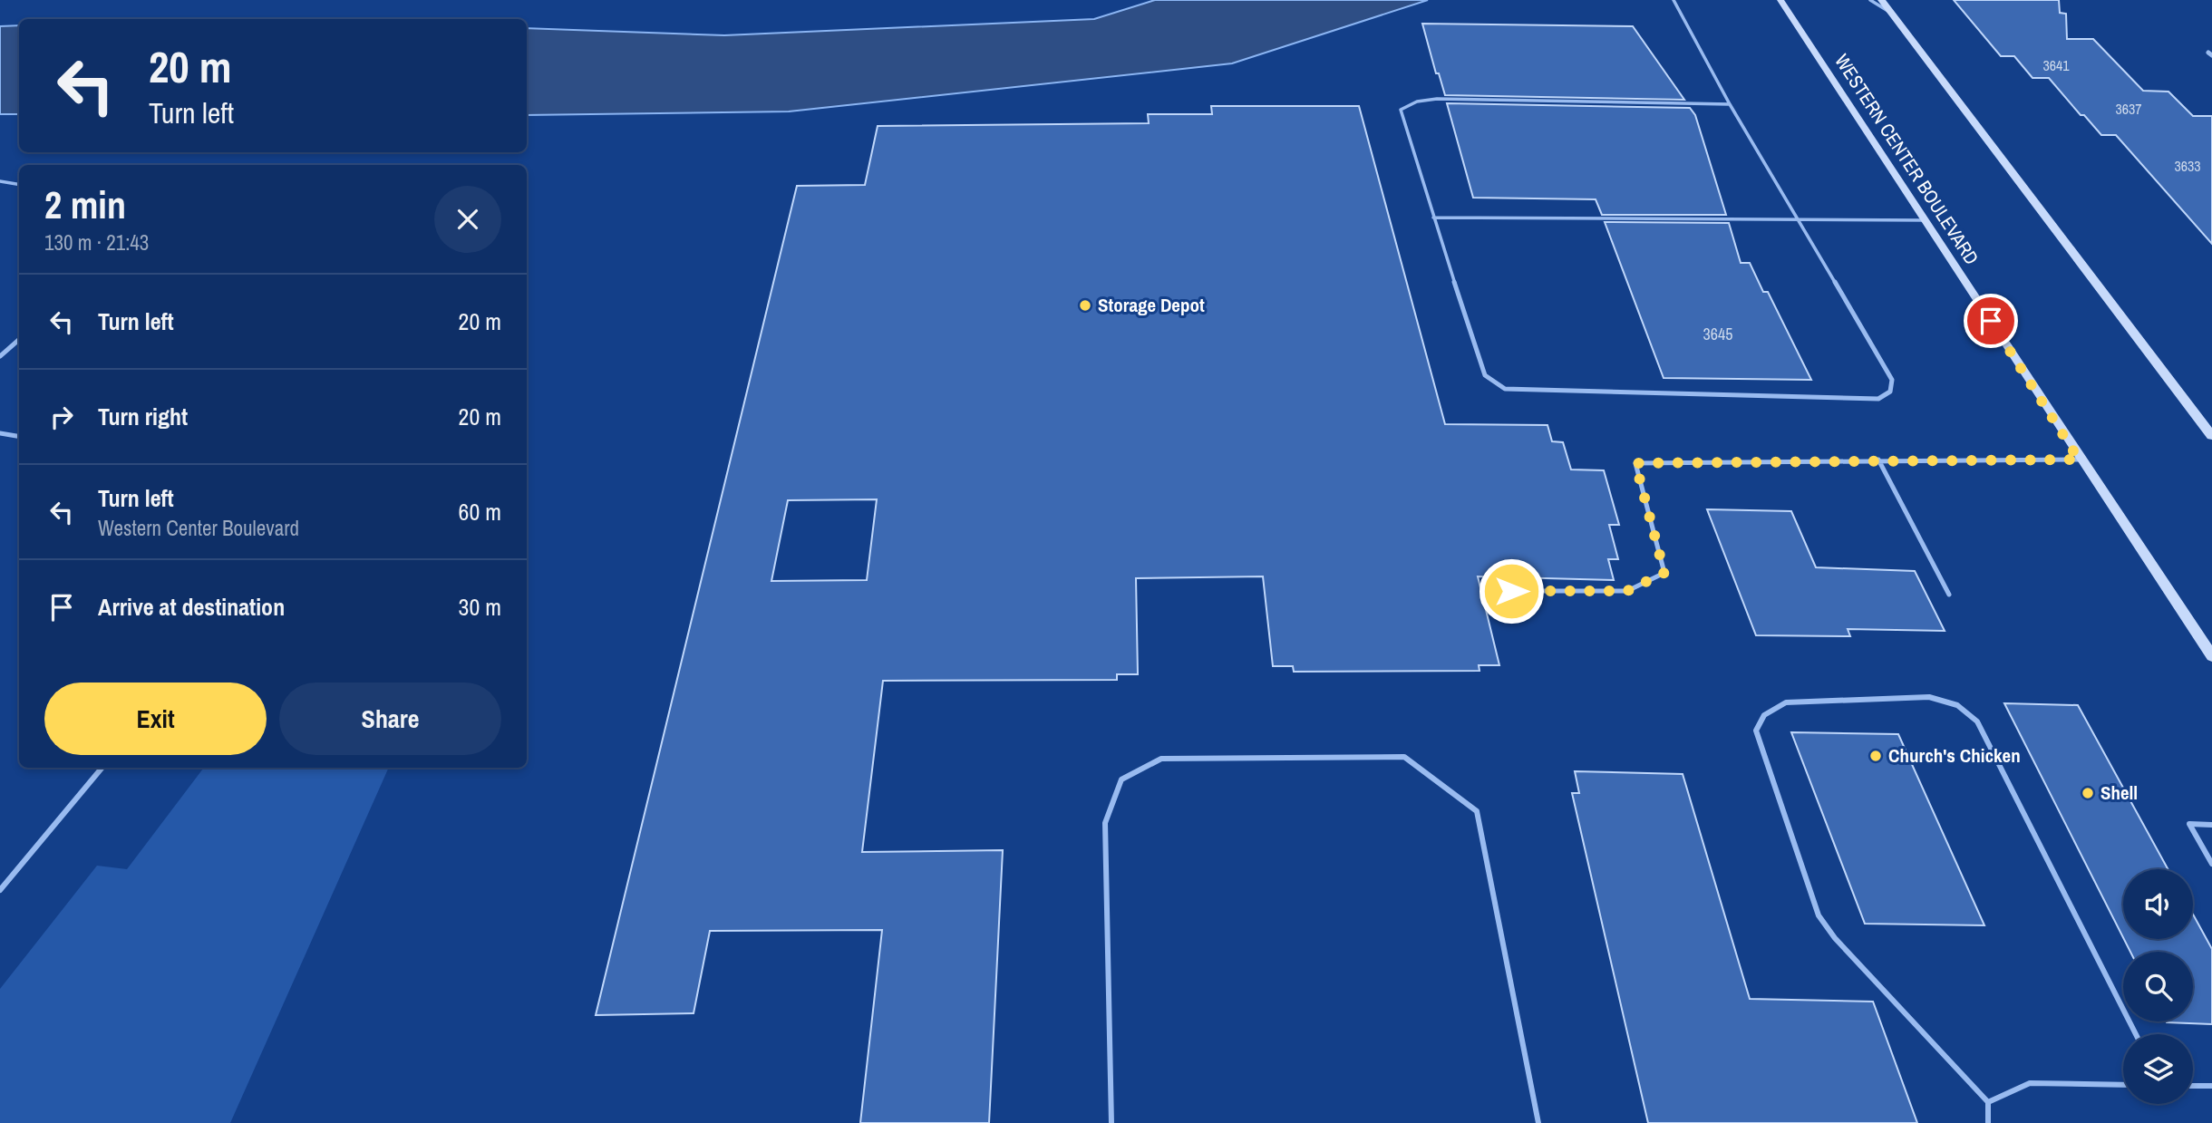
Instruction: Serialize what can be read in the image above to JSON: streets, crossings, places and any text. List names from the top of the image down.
{
  "streets": {
    "main road": ["WESTERN CENTER BOULEVARD"]
  },
  "places": ["Storage Depot", "Church's Chicken", "Shell"],
  "house_numbers": [
    "3641",
    "3637",
    "3633",
    "3645"
  ],
  "page": {
    "turn": ["20 m", "Turn left"],
    "heading": ["2 min", "130 m · 21:43"],
    "list": [
      {
        "name": "Turn left",
        "value": "20 m"
      },
      {
        "name": "Turn right",
        "value": "20 m"
      },
      {
        "name": "Turn left",
        "note": "Western Center Boulevard",
        "value": "60 m"
      },
      {
        "name": "Arrive at destination",
        "value": "30 m"
      }
    ],
    "buttons": ["Exit", "Share"]
  }
}
